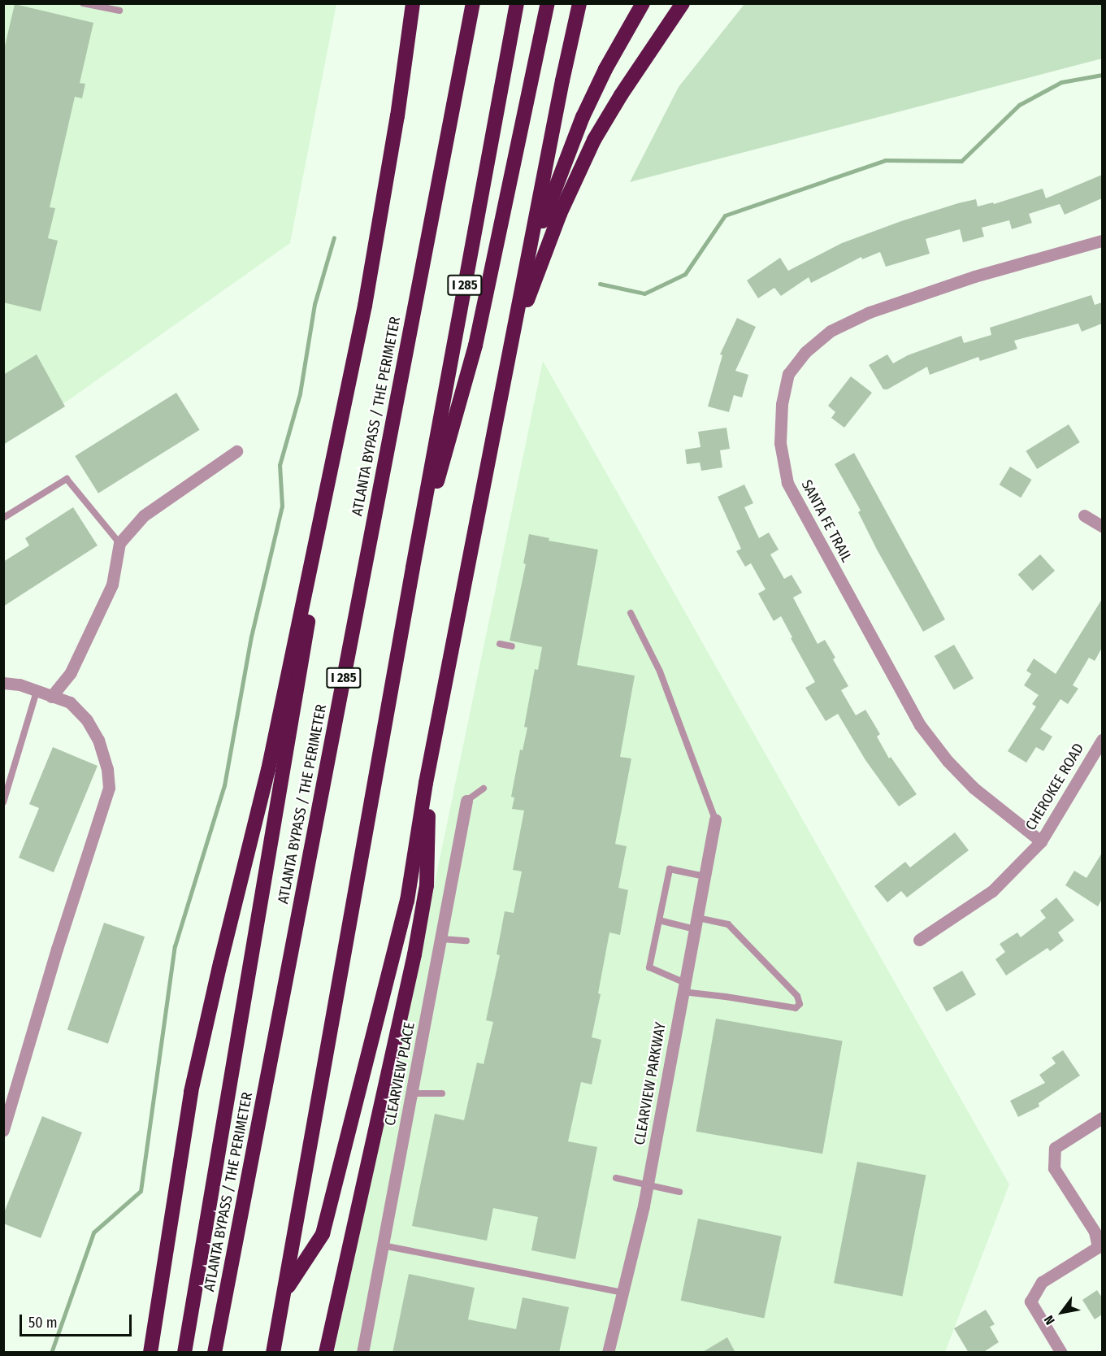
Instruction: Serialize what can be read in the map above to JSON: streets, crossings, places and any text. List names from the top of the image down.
{
  "streets": {
    "highway": ["I 285", "ATLANTA BYPASS / THE PERIMETER"],
    "street": [
      "SANTA FE TRAIL",
      "CHEROKEE ROAD",
      "CLEARVIEW PLACE",
      "CLEARVIEW PARKWAY"
    ]
  },
  "crossings": [
    ["SANTA FE TRAIL", "CHEROKEE ROAD"]
  ],
  "scale_bar": "50 m",
  "north": "bottom left"
}
